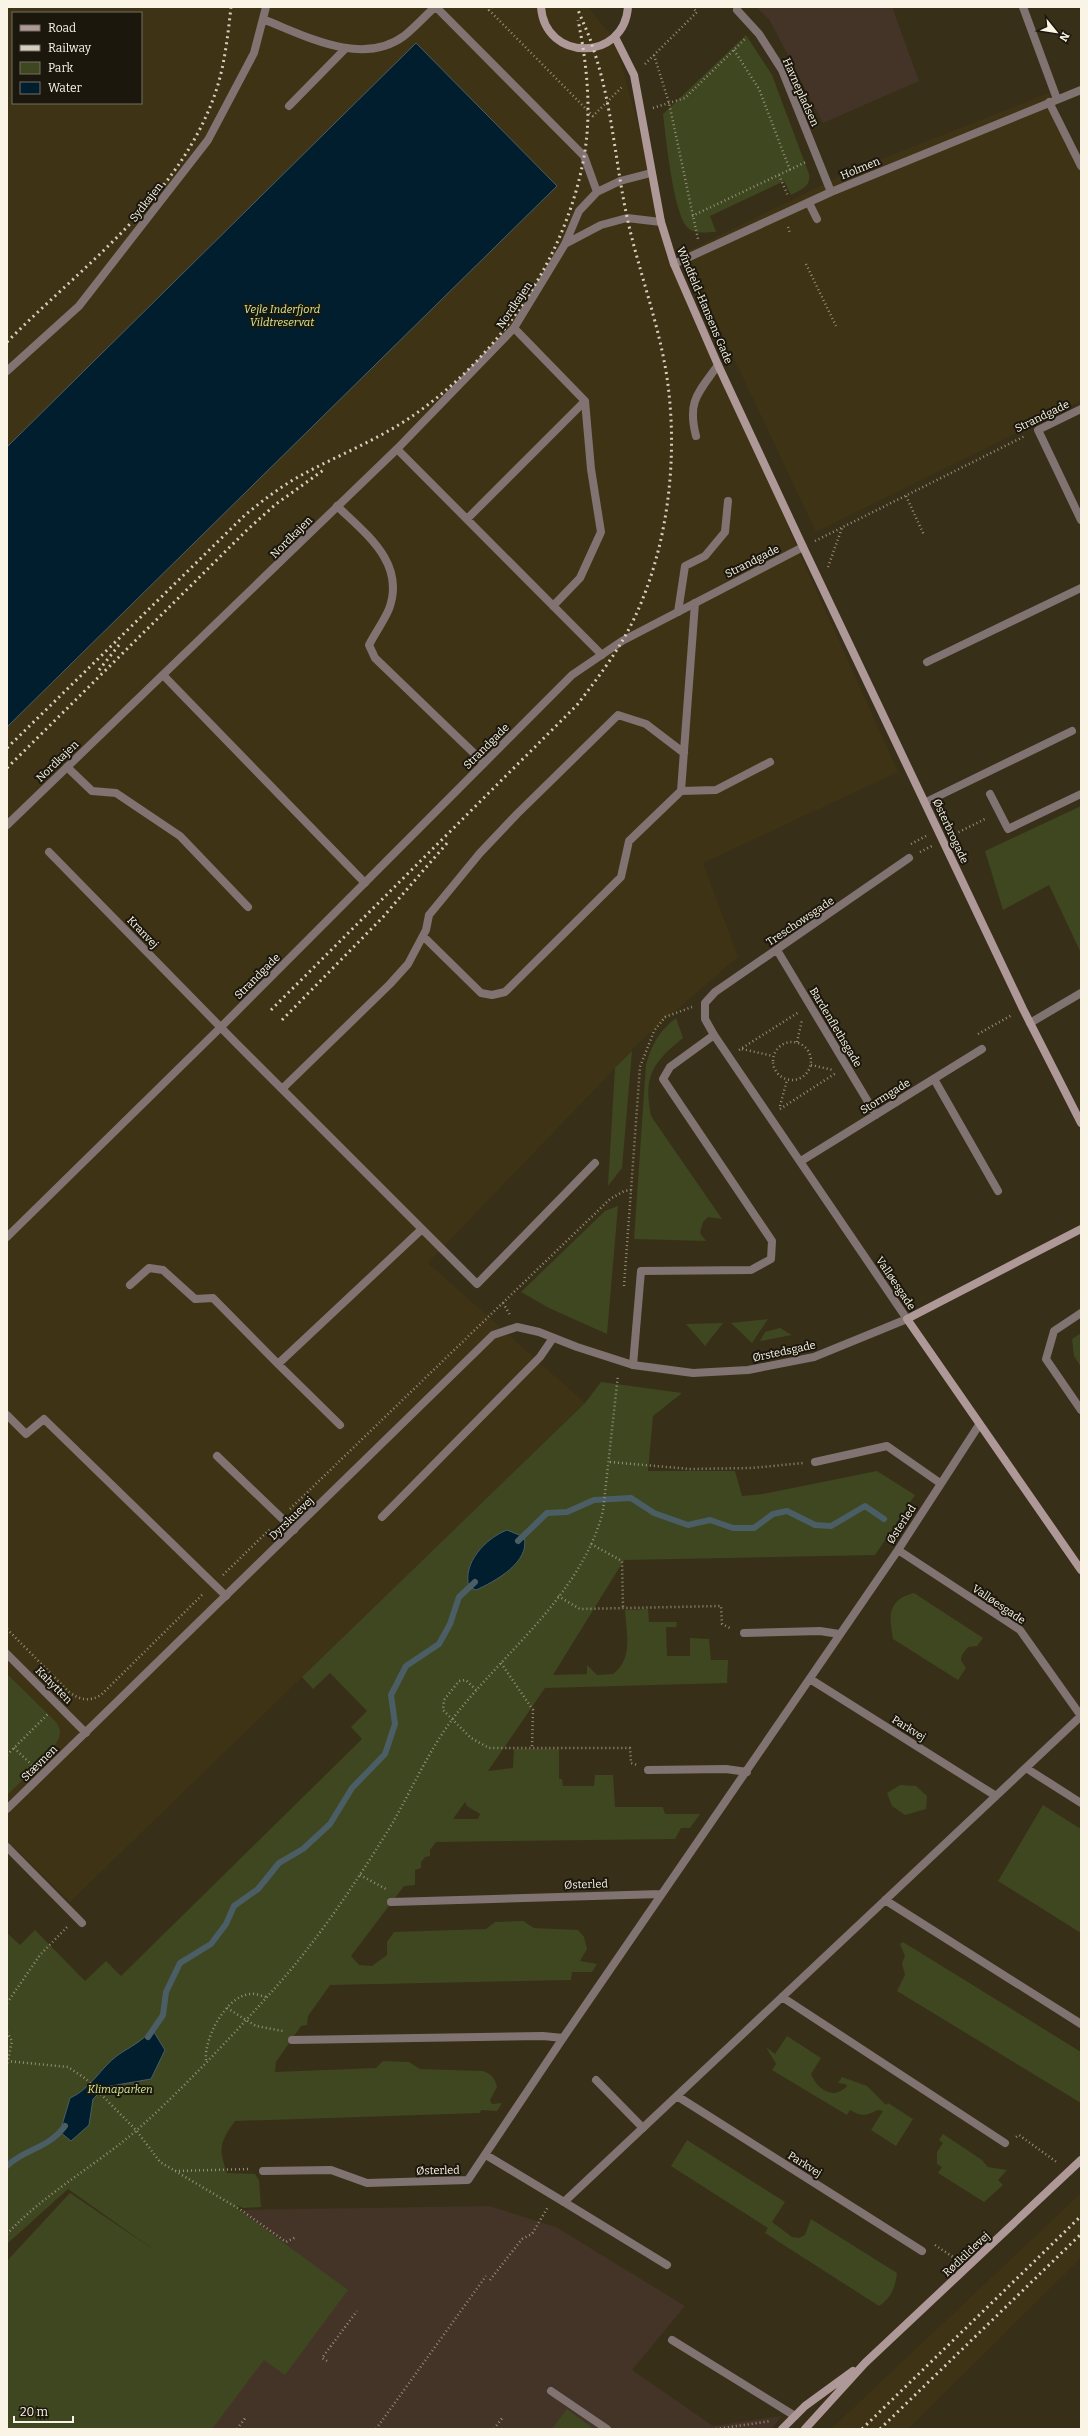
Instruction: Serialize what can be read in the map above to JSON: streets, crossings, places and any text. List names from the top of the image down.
{
  "streets": {
    "main road": [
      "Windfeld-Hansens Gade",
      "Østerbrogade",
      "Valløesgade",
      "Ørstedsgade",
      "Rødkildevej"
    ],
    "street": [
      "Havnepladsen",
      "Holmen",
      "Sydkajen",
      "Nordkajen",
      "Strandgade",
      "Treschowsgade",
      "Kranvej",
      "Bardenflethsgade",
      "Stormgade",
      "Dyrskuevej",
      "Østerled",
      "Kahytten",
      "Parkvej",
      "Stævnen"
    ]
  },
  "crossings": [
    ["Havnepladsen", "Holmen"],
    ["Holmen", "Windfeld-Hansens Gade"],
    ["Nordkajen", "Windfeld-Hansens Gade"],
    ["Windfeld-Hansens Gade", "Strandgade"],
    ["Windfeld-Hansens Gade", "Østerbrogade"],
    ["Strandgade", "Østerbrogade"],
    ["Strandgade", "Kranvej"],
    ["Treschowsgade", "Bardenflethsgade"],
    ["Treschowsgade", "Valløesgade"],
    ["Bardenflethsgade", "Stormgade"],
    ["Stormgade", "Valløesgade"],
    ["Valløesgade", "Ørstedsgade"],
    ["Valløesgade", "Østerled"],
    ["Ørstedsgade", "Dyrskuevej"],
    ["Dyrskuevej", "Kahytten"],
    ["Dyrskuevej", "Stævnen"],
    ["Østerled", "Parkvej"],
    ["Kahytten", "Stævnen"]
  ],
  "parks": ["Vejle Inderfjord Vildtreservat", "Klimaparken"],
  "legend": [
    "Road",
    "Railway",
    "Park",
    "Water"
  ],
  "scale_bar": "20 m",
  "north": "bottom right"
}
